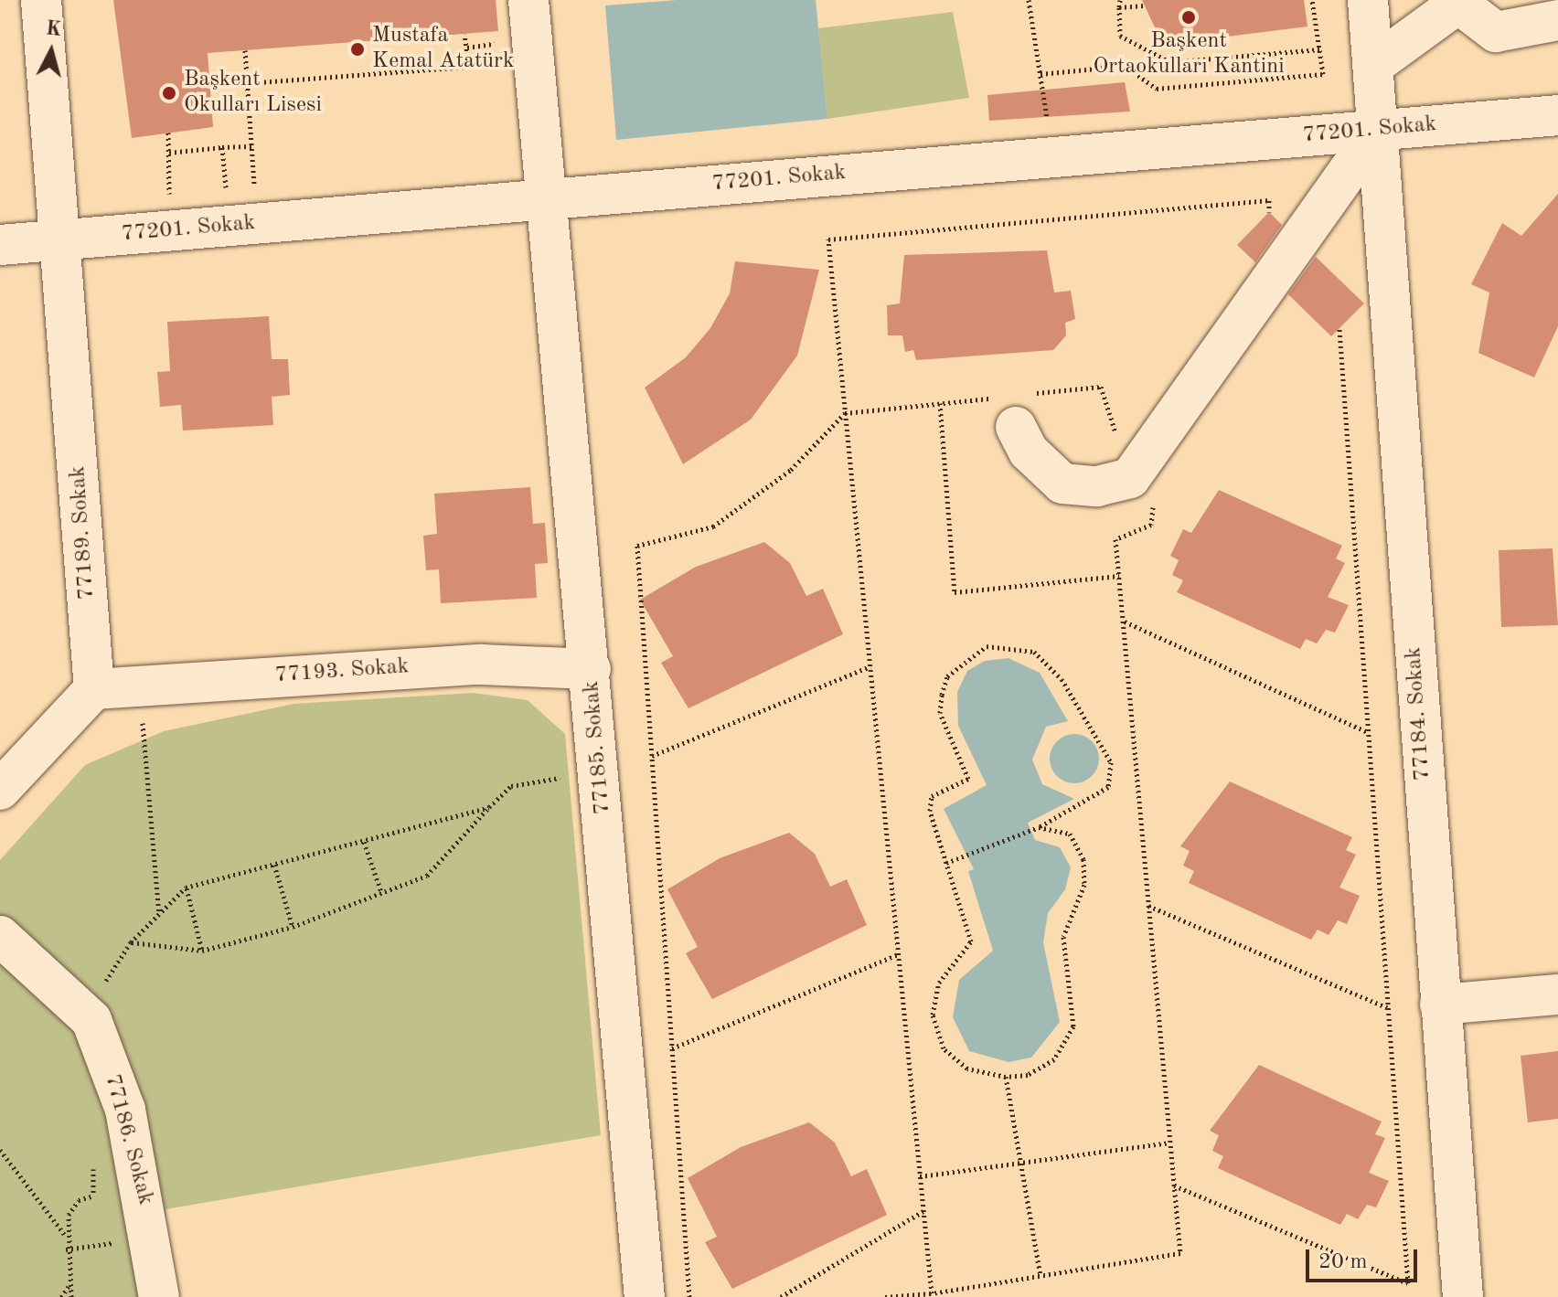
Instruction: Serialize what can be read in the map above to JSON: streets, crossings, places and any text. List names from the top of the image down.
{
  "streets": {
    "street": [
      "77201. Sokak",
      "77189. Sokak",
      "77193. Sokak",
      "77184. Sokak",
      "77185. Sokak",
      "77186. Sokak"
    ]
  },
  "crossings": [
    ["77201. Sokak", "77189. Sokak"],
    ["77201. Sokak", "77184. Sokak"],
    ["77201. Sokak", "77185. Sokak"],
    ["77189. Sokak", "77193. Sokak"],
    ["77193. Sokak", "77185. Sokak"]
  ],
  "places": ["Başkent Ortaokulları Kantini", "Mustafa Kemal Atatürk", "Başkent Okulları Lisesi"],
  "scale_bar": "20 m",
  "north": "top"
}
